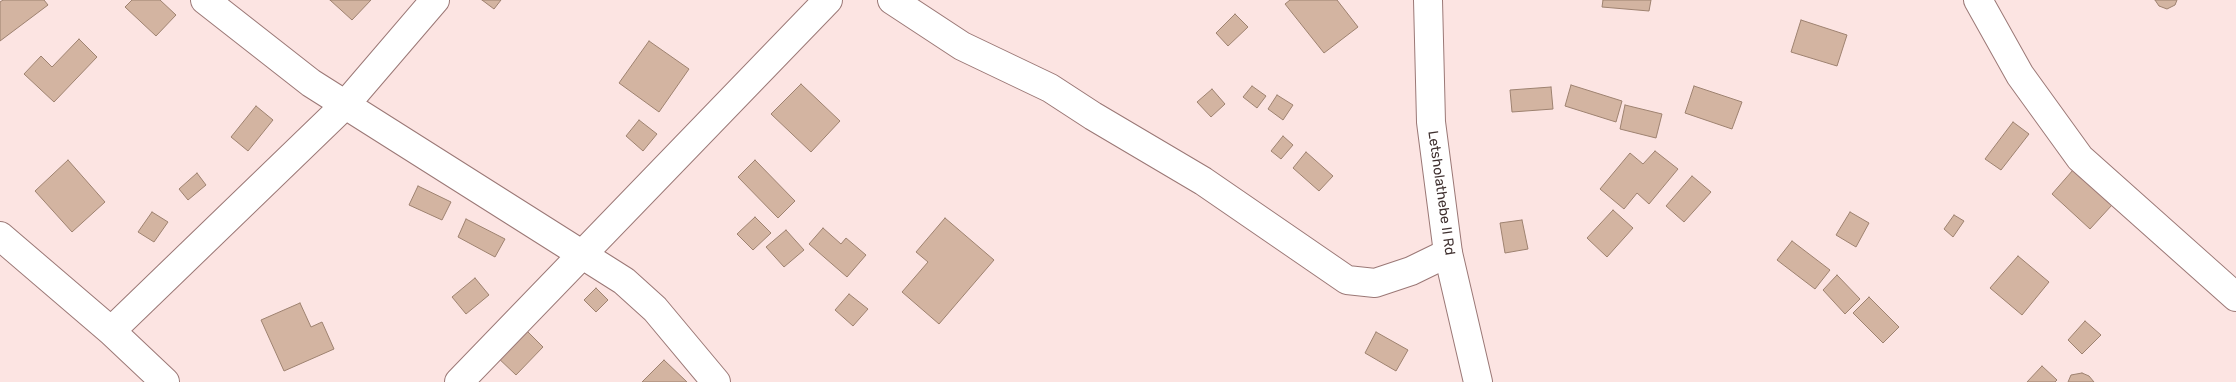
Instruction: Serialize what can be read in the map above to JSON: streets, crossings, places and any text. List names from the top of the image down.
{
  "streets": {
    "street": ["Letsholathebe II Rd"]
  }
}
